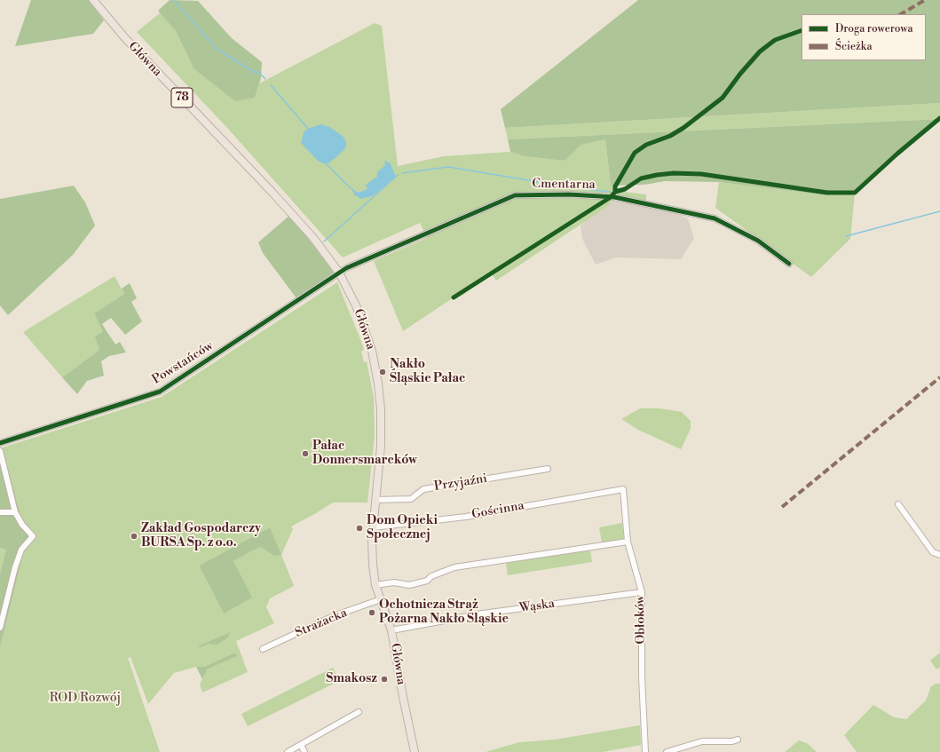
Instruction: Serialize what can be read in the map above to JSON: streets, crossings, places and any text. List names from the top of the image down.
{
  "streets": {
    "main road": ["Główna", "78"],
    "street": [
      "Cmentarna",
      "Powstańców",
      "Przyjaźni",
      "Gościnna",
      "Wąska",
      "Obłoków",
      "Strażacka"
    ]
  },
  "crossings": [
    ["Główna", "Cmentarna"],
    ["Główna", "Powstańców"],
    ["Główna", "Przyjaźni"],
    ["Główna", "Gościnna"],
    ["Główna", "Wąska"],
    ["Główna", "Strażacka"],
    ["Cmentarna", "Powstańców"],
    ["Gościnna", "Obłoków"],
    ["Wąska", "Obłoków"]
  ],
  "parks": ["ROD Rozwój"],
  "places": [
    "Nakło Śląskie Pałac",
    "Pałac Donnersmarcków",
    "Dom Opieki Społecznej",
    "Zakład Gospodarczy BURSA Sp. z o.o.",
    "Ochotnicza Straż Pożarna Nakło Śląskie",
    "Smakosz"
  ],
  "legend": ["Droga rowerowa", "Ścieżka"]
}
